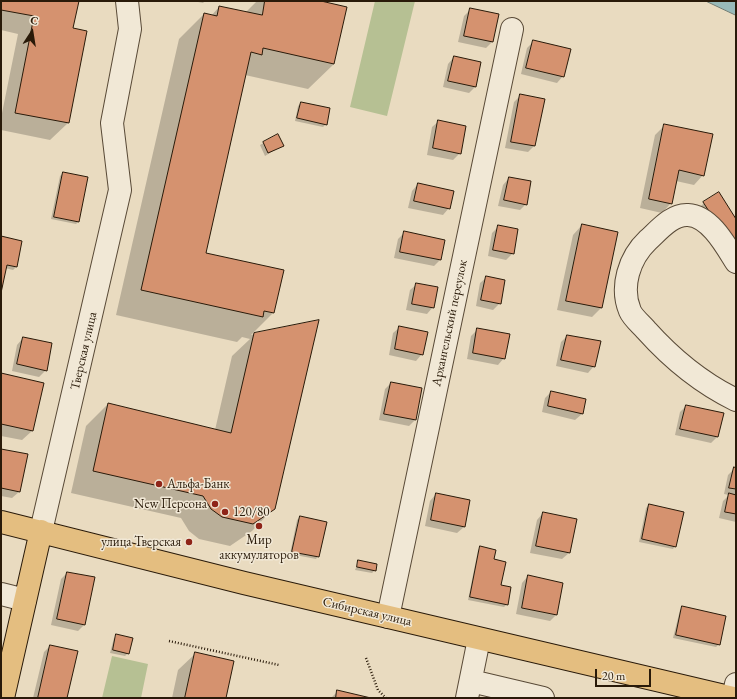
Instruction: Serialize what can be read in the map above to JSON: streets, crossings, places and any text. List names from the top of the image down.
{
  "streets": {
    "main road": ["Тверская улица", "Сибирская улица"],
    "street": ["Архангельский переулок"]
  },
  "crossings": [
    ["Архангельский переулок", "Сибирская улица"],
    ["Тверская улица", "Сибирская улица"]
  ],
  "places": [
    "Альфа-Банк",
    "New Персона",
    "120/80",
    "Мир аккумуляторов",
    "улица Тверская"
  ],
  "scale_bar": "20 m",
  "north": "top"
}
